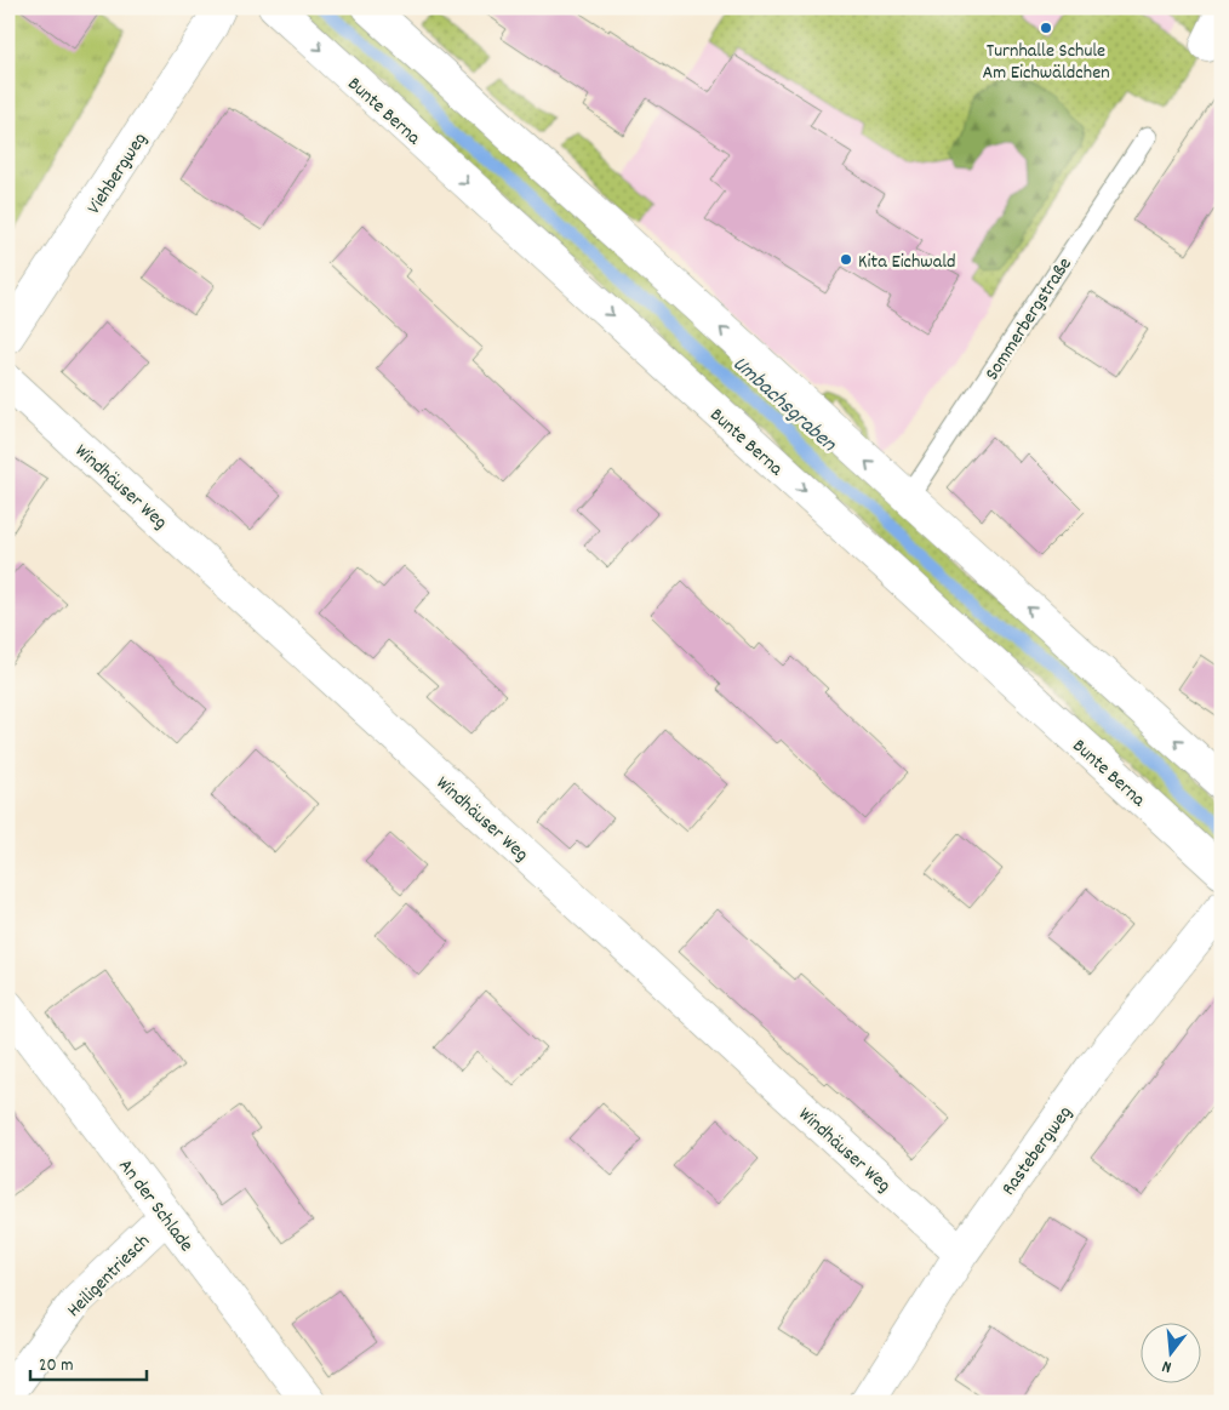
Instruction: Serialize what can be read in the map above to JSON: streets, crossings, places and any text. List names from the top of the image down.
{
  "streets": {
    "street": [
      "Bunte Berna",
      "Viehbergweg",
      "Windhäuser Weg",
      "Rastebergweg",
      "An der Schlade",
      "Heiligentriesch"
    ],
    "lane": ["Sommerbergstraße"]
  },
  "crossings": [
    ["Windhäuser Weg", "Rastebergweg"],
    ["An der Schlade", "Heiligentriesch"]
  ],
  "water": ["Umbachsgraben"],
  "places": ["Turnhalle Schule Am Eichwäldchen", "Kita Eichwald"],
  "scale_bar": "20 m",
  "north": "bottom"
}
